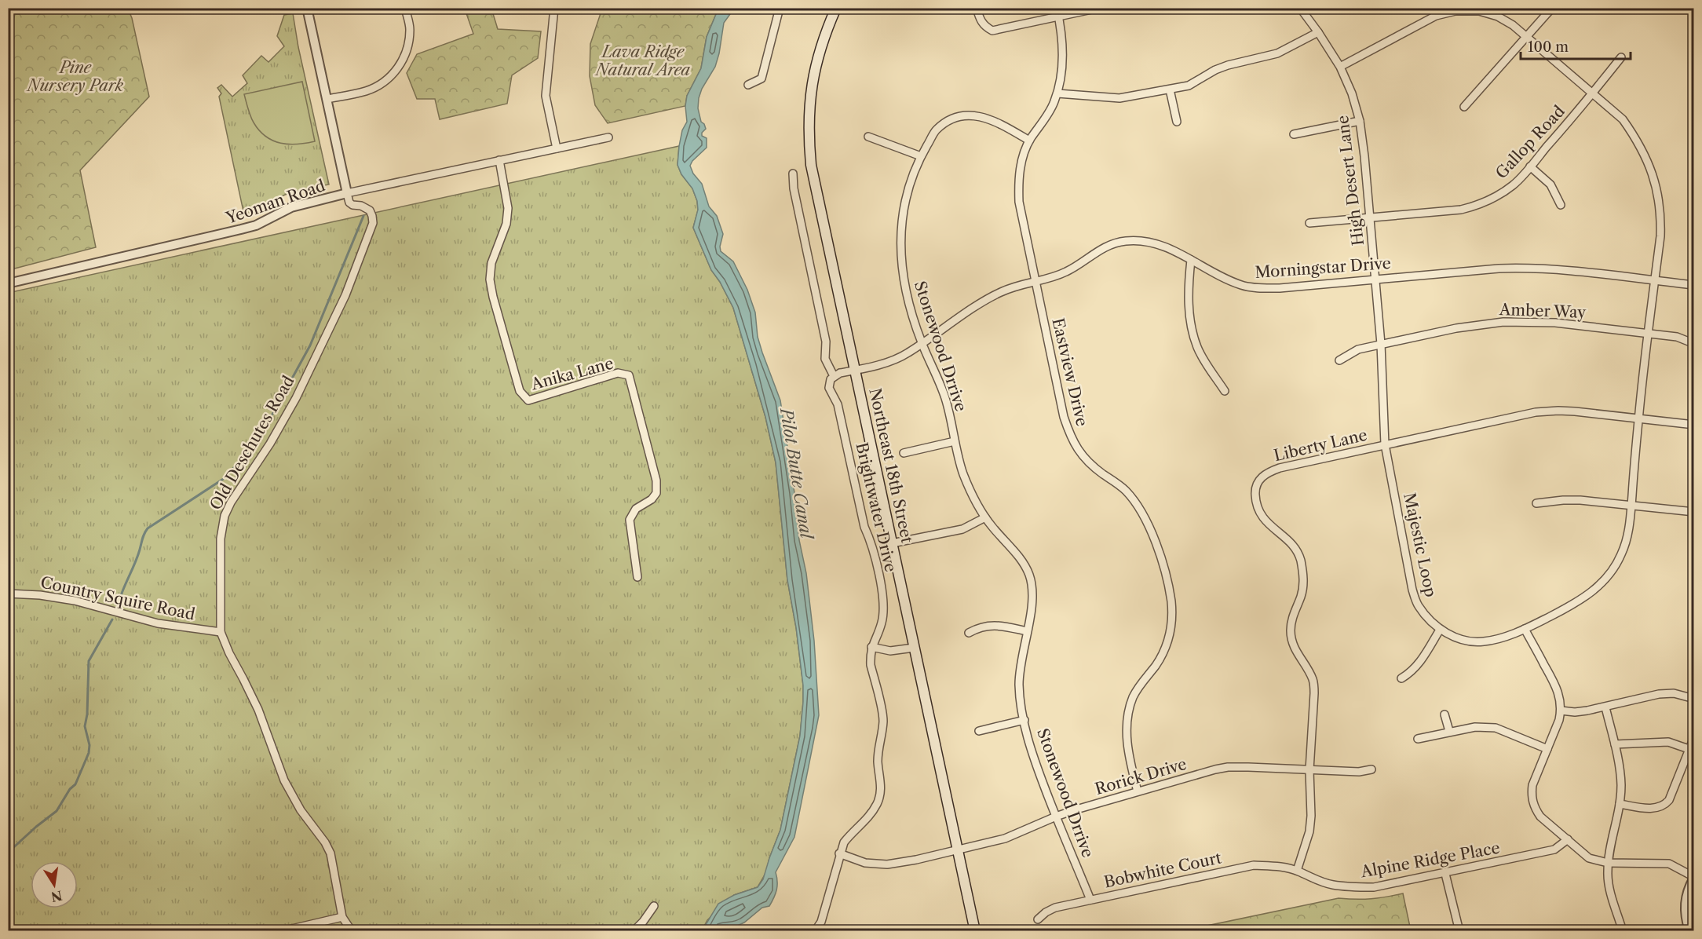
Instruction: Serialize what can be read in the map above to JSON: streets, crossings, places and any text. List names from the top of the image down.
{
  "streets": {
    "main road": ["Northeast 18th Street"],
    "street": [
      "Gallop Road",
      "High Desert Lane",
      "Yeoman Road",
      "Morningstar Drive",
      "Amber Way",
      "Stonewood Drrive",
      "Eastview Drive",
      "Anika Lane",
      "Old Deschutes Road",
      "Liberty Lane",
      "Brightwater Drive",
      "Majestic Loop",
      "Country Squire Road",
      "Rorick Drive",
      "Alpine Ridge Place",
      "Bobwhite Court"
    ]
  },
  "crossings": [
    ["Gallop Road", "High Desert Lane"],
    ["Gallop Road", "Majestic Loop"],
    ["High Desert Lane", "Morningstar Drive"],
    ["High Desert Lane", "Majestic Loop"],
    ["Yeoman Road", "Anika Lane"],
    ["Yeoman Road", "Old Deschutes Road"],
    ["Morningstar Drive", "Stonewood Drrive"],
    ["Morningstar Drive", "Eastview Drive"],
    ["Morningstar Drive", "Northeast 18th Street"],
    ["Morningstar Drive", "Majestic Loop"],
    ["Amber Way", "Majestic Loop"],
    ["Stonewood Drrive", "Eastview Drive"],
    ["Stonewood Drrive", "Rorick Drive"],
    ["Stonewood Drrive", "Bobwhite Court"],
    ["Eastview Drive", "Rorick Drive"],
    ["Old Deschutes Road", "Country Squire Road"],
    ["Liberty Lane", "Majestic Loop"],
    ["Liberty Lane", "Rorick Drive"],
    ["Liberty Lane", "Alpine Ridge Place"],
    ["Liberty Lane", "Bobwhite Court"],
    ["Northeast 18th Street", "Rorick Drive"],
    ["Brightwater Drive", "Rorick Drive"],
    ["Alpine Ridge Place", "Bobwhite Court"]
  ],
  "water": ["Pilot Butte Canal"],
  "parks": ["Lava Ridge Natural Area", "Pine Nursery Park"],
  "scale_bar": "100 m",
  "north": "bottom"
}
